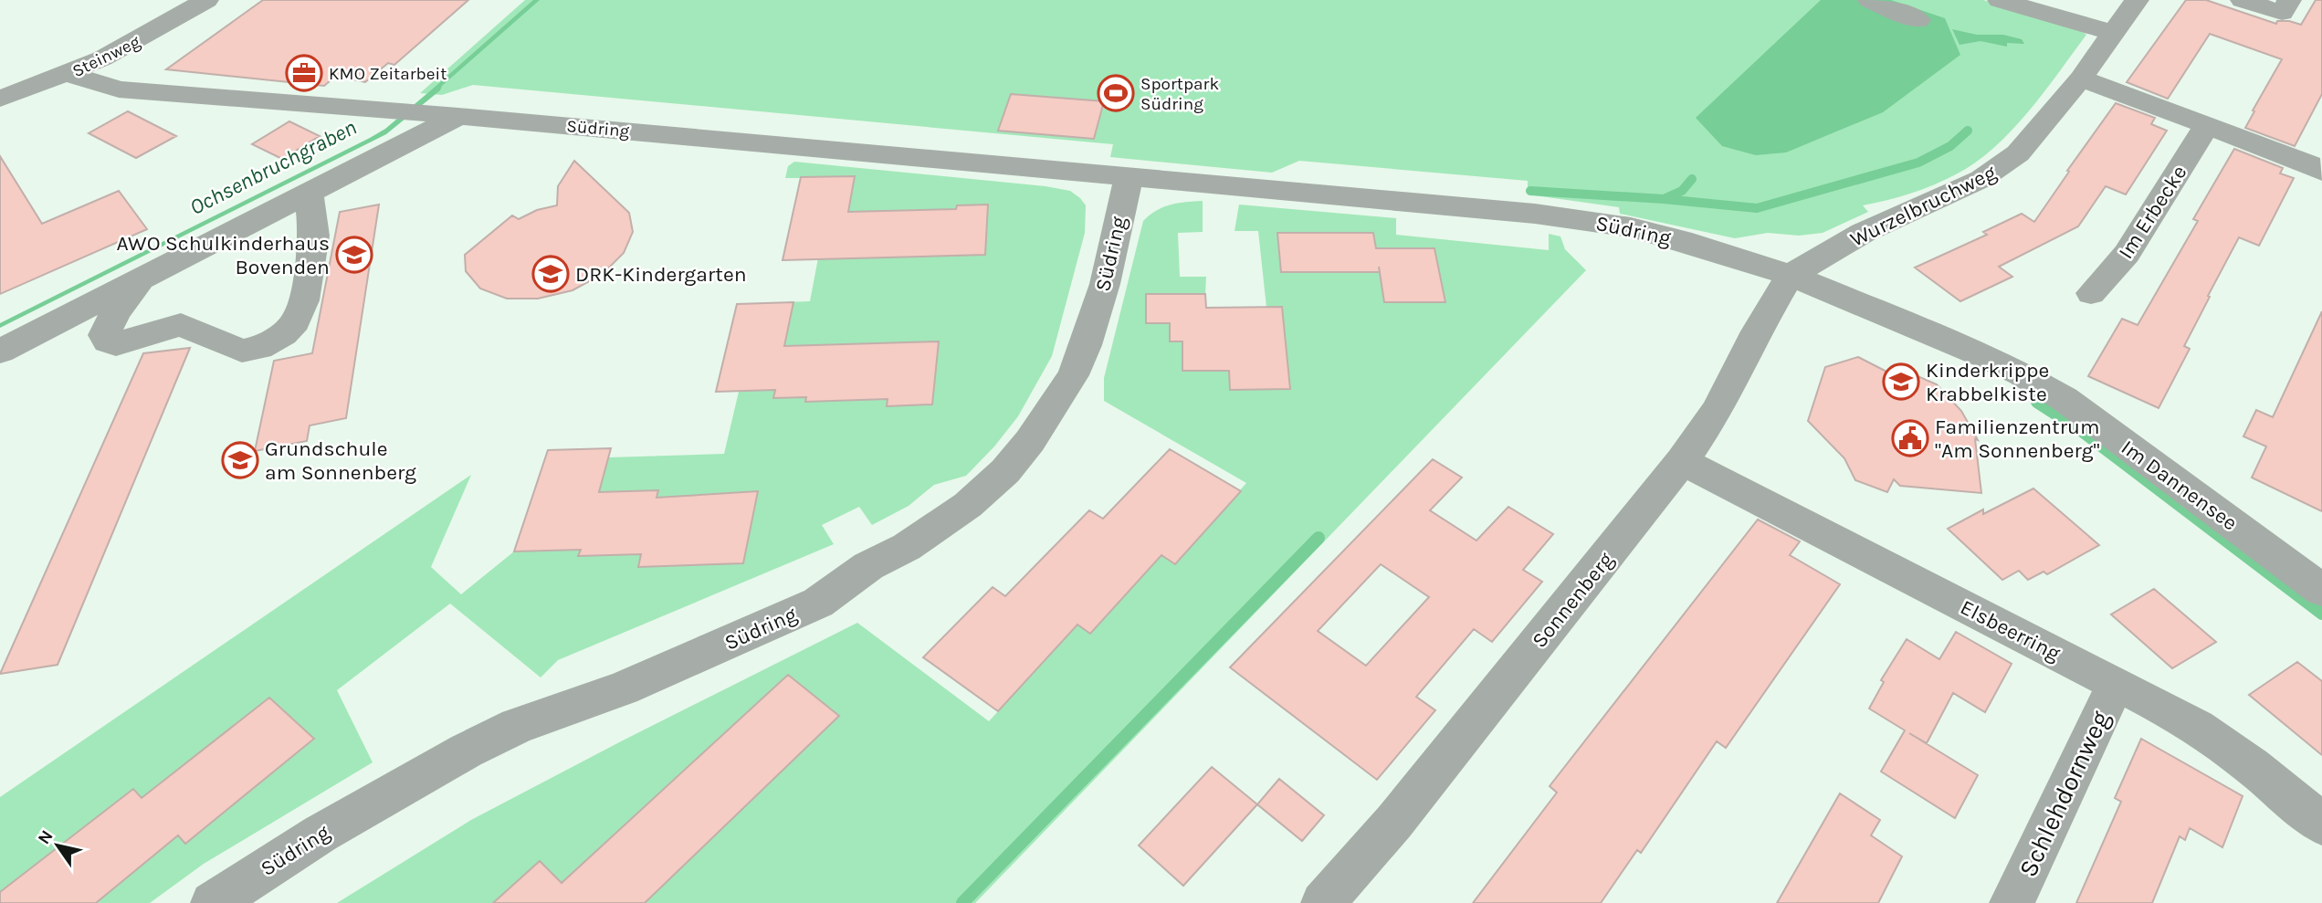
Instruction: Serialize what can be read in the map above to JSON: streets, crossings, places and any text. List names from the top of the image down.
{
  "streets": {
    "street": [
      "Steinweg",
      "Südring",
      "Wurzelbruchweg",
      "Im Erbecke",
      "Im Dannensee",
      "Sonnenberg",
      "Elsbeerring",
      "Schlehdornweg"
    ]
  },
  "crossings": [
    ["Steinweg", "Südring"],
    ["Südring", "Wurzelbruchweg"],
    ["Südring", "Im Dannensee"],
    ["Südring", "Sonnenberg"],
    ["Wurzelbruchweg", "Im Dannensee"],
    ["Wurzelbruchweg", "Sonnenberg"],
    ["Im Dannensee", "Sonnenberg"],
    ["Sonnenberg", "Elsbeerring"],
    ["Elsbeerring", "Schlehdornweg"]
  ],
  "water": ["Ochsenbruchgraben"],
  "places": {
    "office": ["KMO Zeitarbeit"],
    "sports": ["Sportpark Südring"],
    "school or university": [
      "AWO Schulkinderhaus Bovenden",
      "DRK-Kindergarten",
      "Kinderkrippe Krabbelkiste",
      "Grundschule am Sonnenberg"
    ],
    "public building": ["Familienzentrum \"Am Sonnenberg\""]
  },
  "north": "top left"
}
